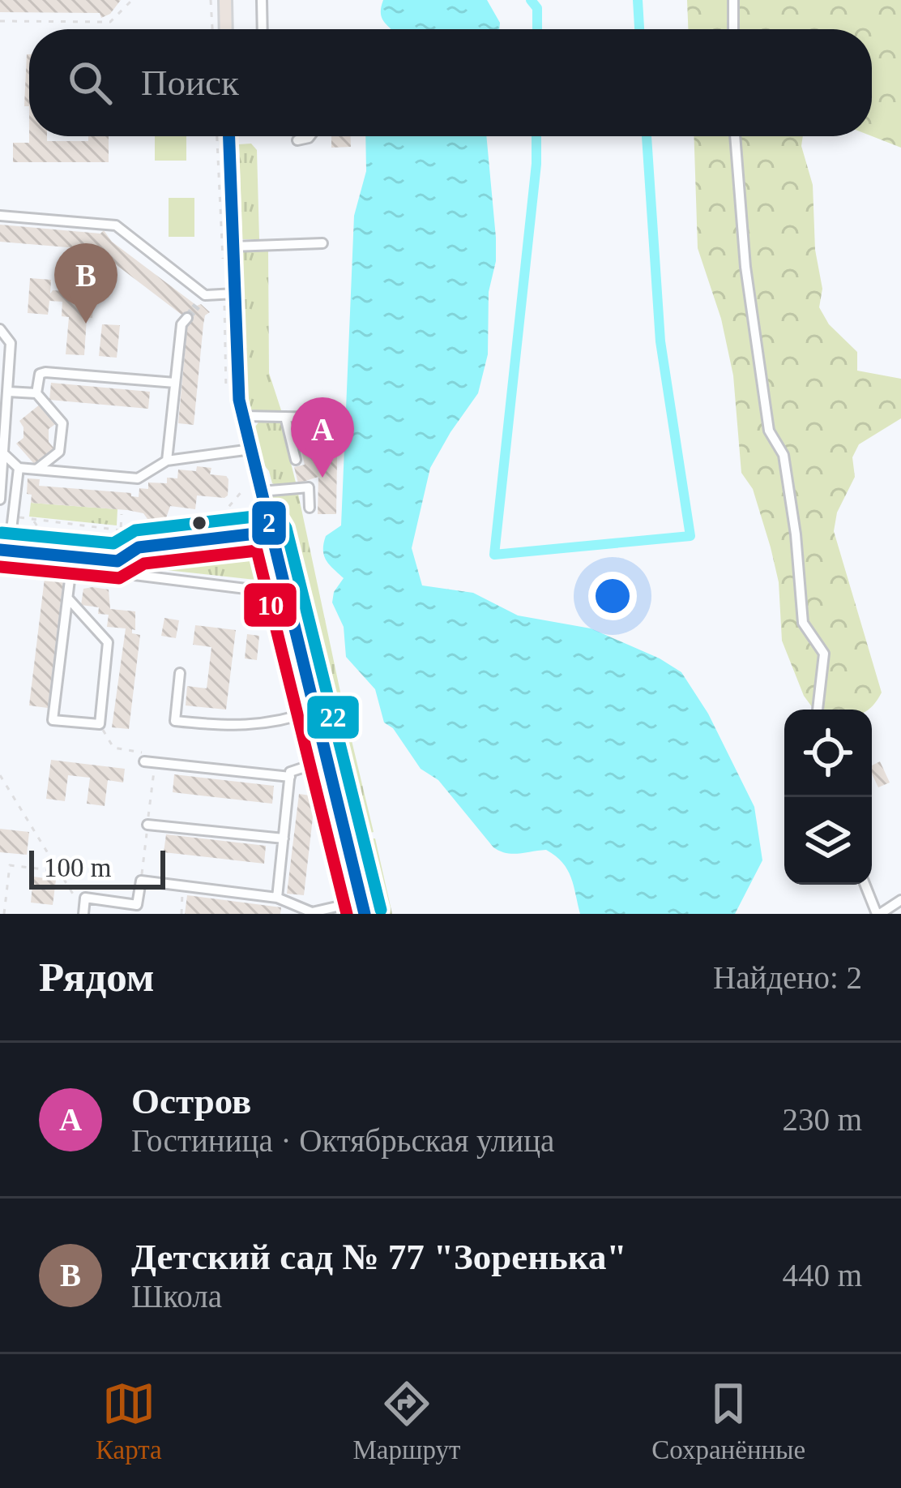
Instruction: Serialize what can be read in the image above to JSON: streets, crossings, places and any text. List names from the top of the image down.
{
  "lines": ["transit line 2", "transit line 22", "transit line 10"],
  "scale_bar": "100 m",
  "page": {
    "search": "Поиск",
    "pins": ["B", "A"],
    "scale": "100 m",
    "heading": ["Рядом", "Найдено: 2"],
    "list": [
      {
        "mark": "A",
        "name": "Остров",
        "note": "Гостиница · Октябрьская улица",
        "value": "230 m"
      },
      {
        "mark": "B",
        "name": "Детский сад № 77 \"Зоренька\"",
        "note": "Школа",
        "value": "440 m"
      }
    ],
    "nav": ["Карта", "Маршрут", "Сохранённые"]
  }
}
